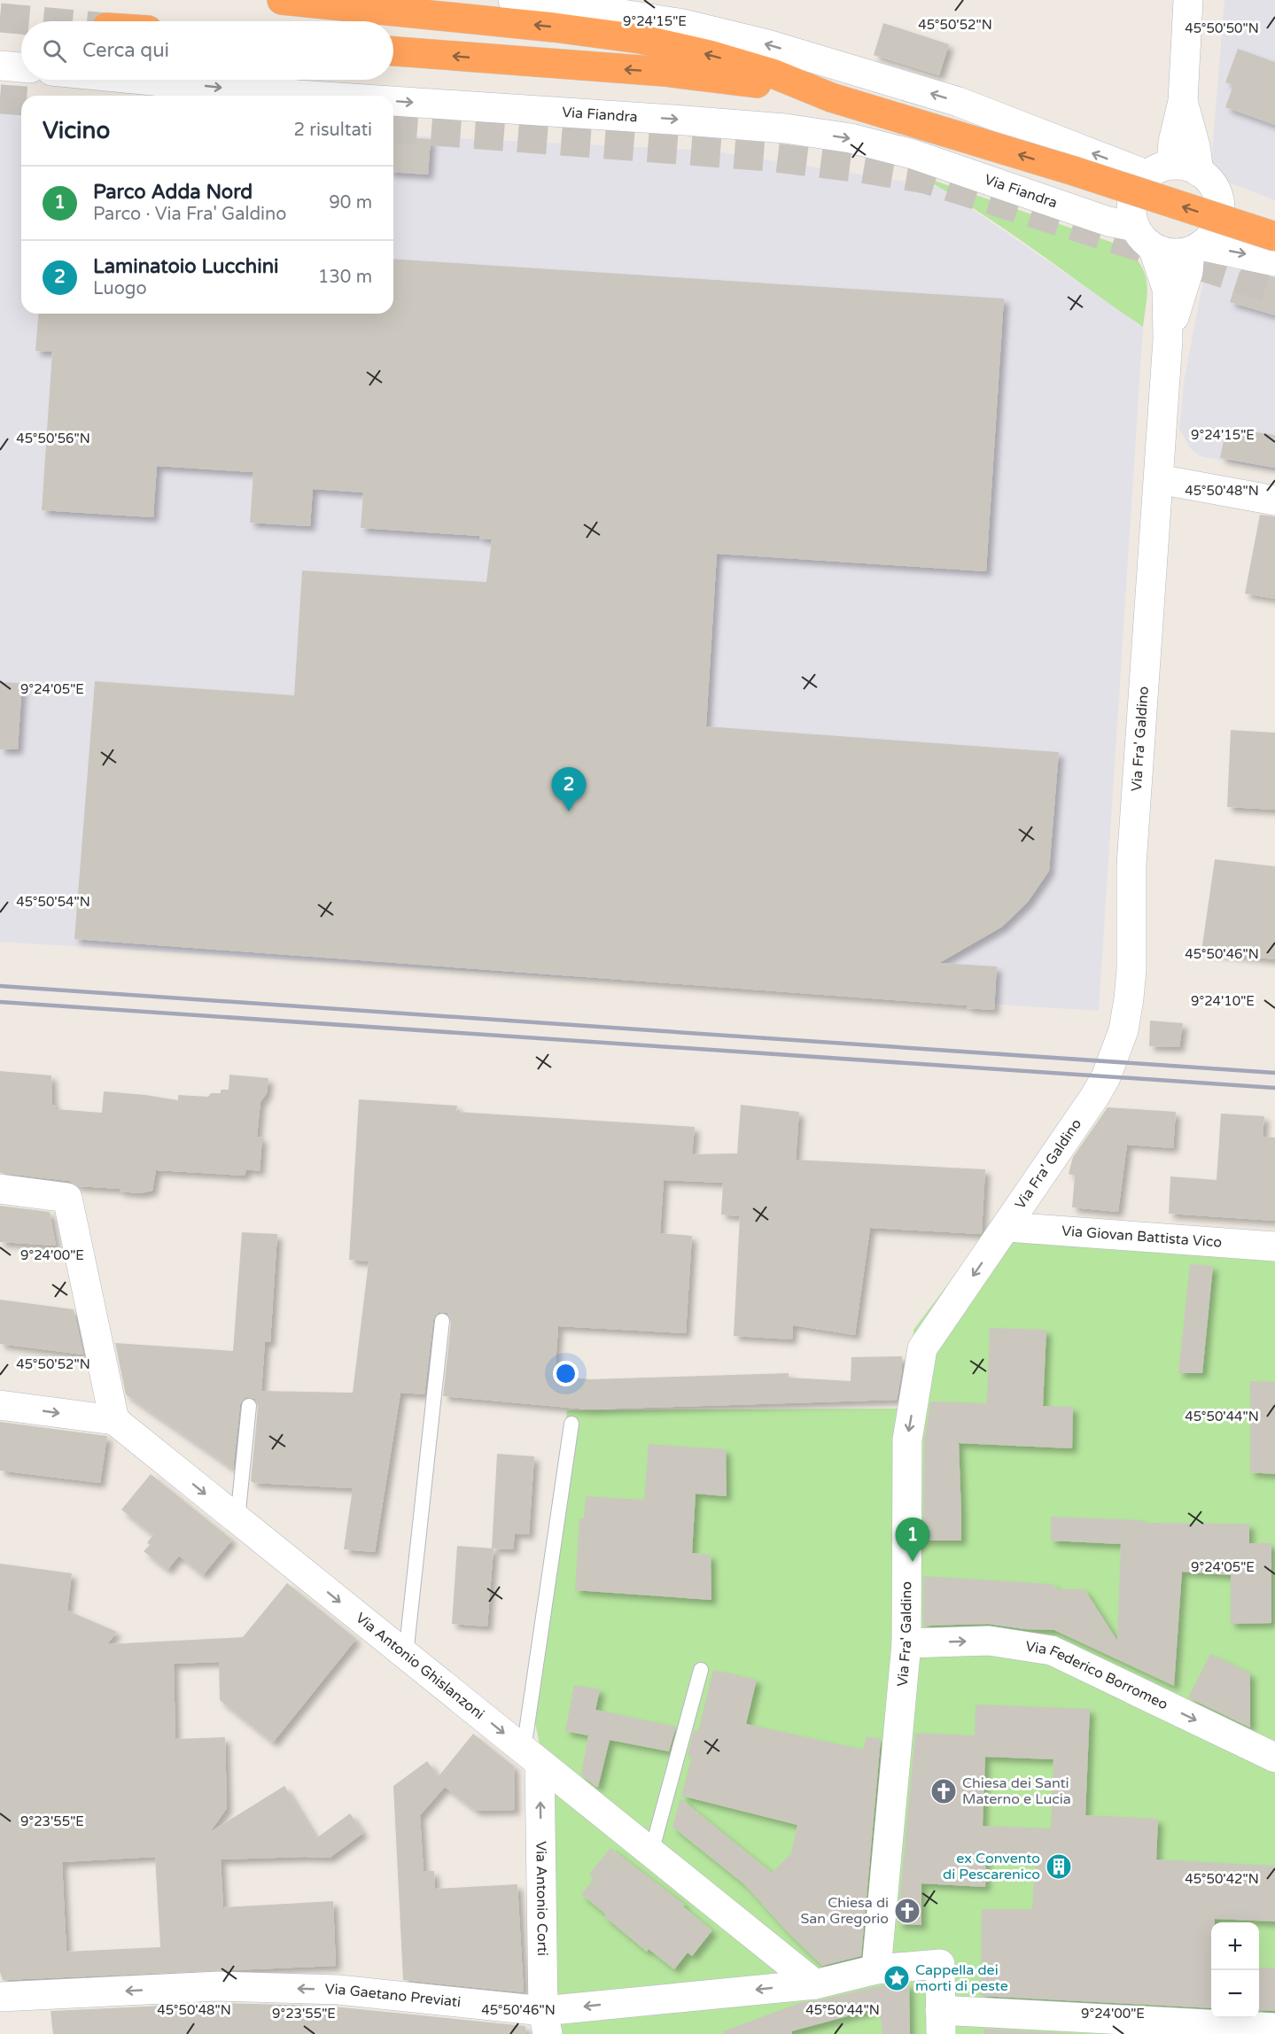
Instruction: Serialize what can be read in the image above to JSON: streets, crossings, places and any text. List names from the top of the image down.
{
  "streets": {
    "street": [
      "Via Fiandra",
      "Via Fra' Galdino",
      "Via Giovan Battista Vico",
      "Via Antonio Ghislanzoni",
      "Via Federico Borromeo",
      "Via Antonio Corti",
      "Via Gaetano Previati"
    ]
  },
  "crossings": [
    ["Via Fiandra", "Via Fra' Galdino"],
    ["Via Fra' Galdino", "Via Giovan Battista Vico"],
    ["Via Fra' Galdino", "Via Federico Borromeo"],
    ["Via Fra' Galdino", "Via Gaetano Previati"],
    ["Via Antonio Ghislanzoni", "Via Antonio Corti"],
    ["Via Antonio Ghislanzoni", "Via Gaetano Previati"],
    ["Via Antonio Corti", "Via Gaetano Previati"]
  ],
  "one_way": [
    "Via Antonio Ghislanzoni",
    "Via Federico Borromeo",
    "Via Antonio Corti",
    "Via Gaetano Previati"
  ],
  "places": {
    "church": ["Chiesa dei Santi Materno e Lucia", "Chiesa di San Gregorio"],
    "building": ["ex Convento di Pescarenico"],
    "place": ["Cappella dei morti di peste"]
  },
  "page": {
    "search": "Cerca qui",
    "heading": ["Vicino", "2 risultati"],
    "list": [
      {
        "mark": "1",
        "name": "Parco Adda Nord",
        "note": "Parco · Via Fra' Galdino",
        "value": "90 m"
      },
      {
        "mark": "2",
        "name": "Laminatoio Lucchini",
        "note": "Luogo",
        "value": "130 m"
      }
    ],
    "pins": ["2", "1"],
    "map_buttons": ["+", "−"]
  },
  "coordinates": [
    "9°24'15\"E",
    "45°50'52\"N",
    "45°50'50\"N",
    "45°50'56\"N",
    "45°50'48\"N",
    "9°24'05\"E",
    "45°50'54\"N",
    "45°50'46\"N",
    "9°24'10\"E",
    "9°24'00\"E",
    "45°50'44\"N",
    "9°23'55\"E",
    "45°50'42\"N"
  ]
}
